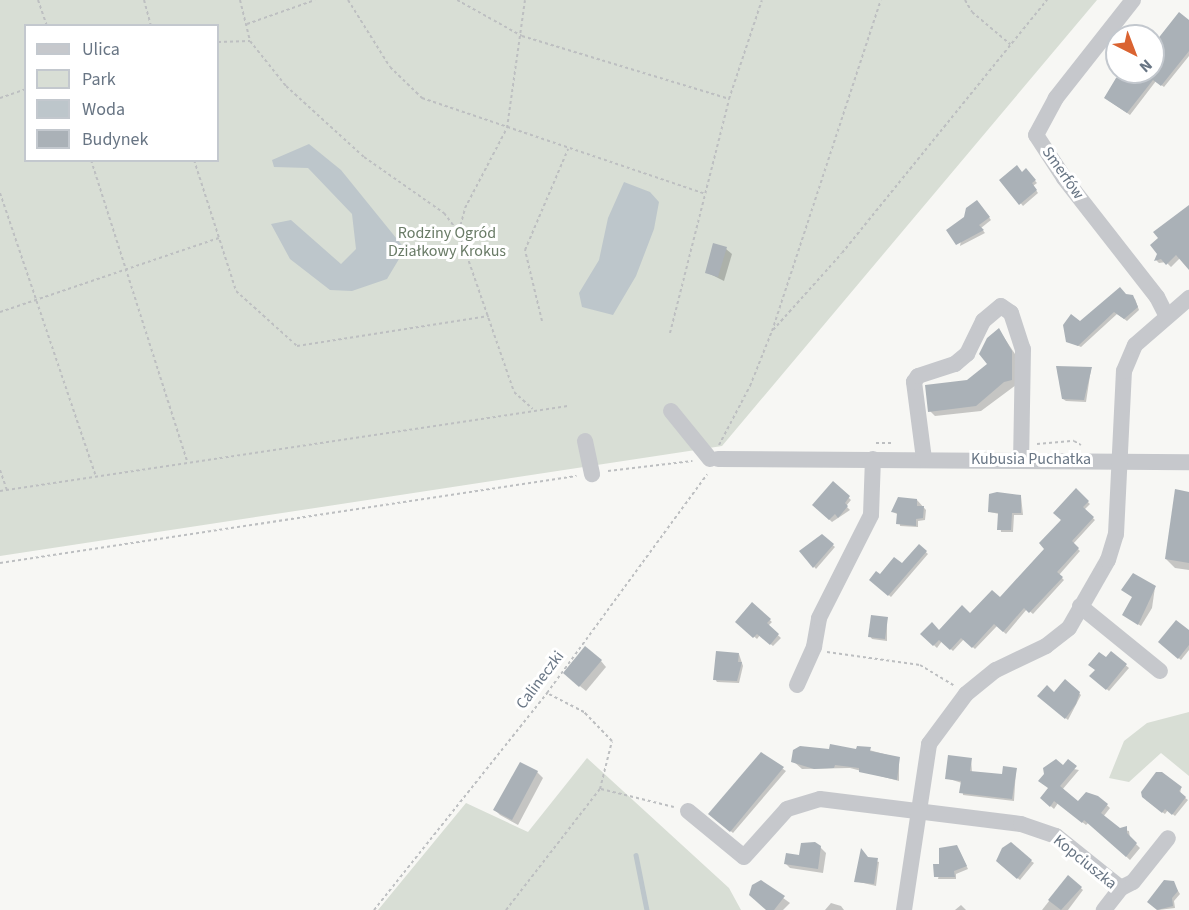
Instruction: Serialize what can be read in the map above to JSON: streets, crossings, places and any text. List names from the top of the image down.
{
  "streets": {
    "street": ["Smerfów", "Kubusia Puchatka", "Kopciuszka"],
    "path": ["Calineczki"]
  },
  "crossings": [
    ["Kubusia Puchatka", "Calineczki"]
  ],
  "parks": ["Rodziny Ogród Działkowy Krokus"],
  "legend": [
    "Ulica",
    "Park",
    "Woda",
    "Budynek"
  ],
  "north": "bottom right"
}
